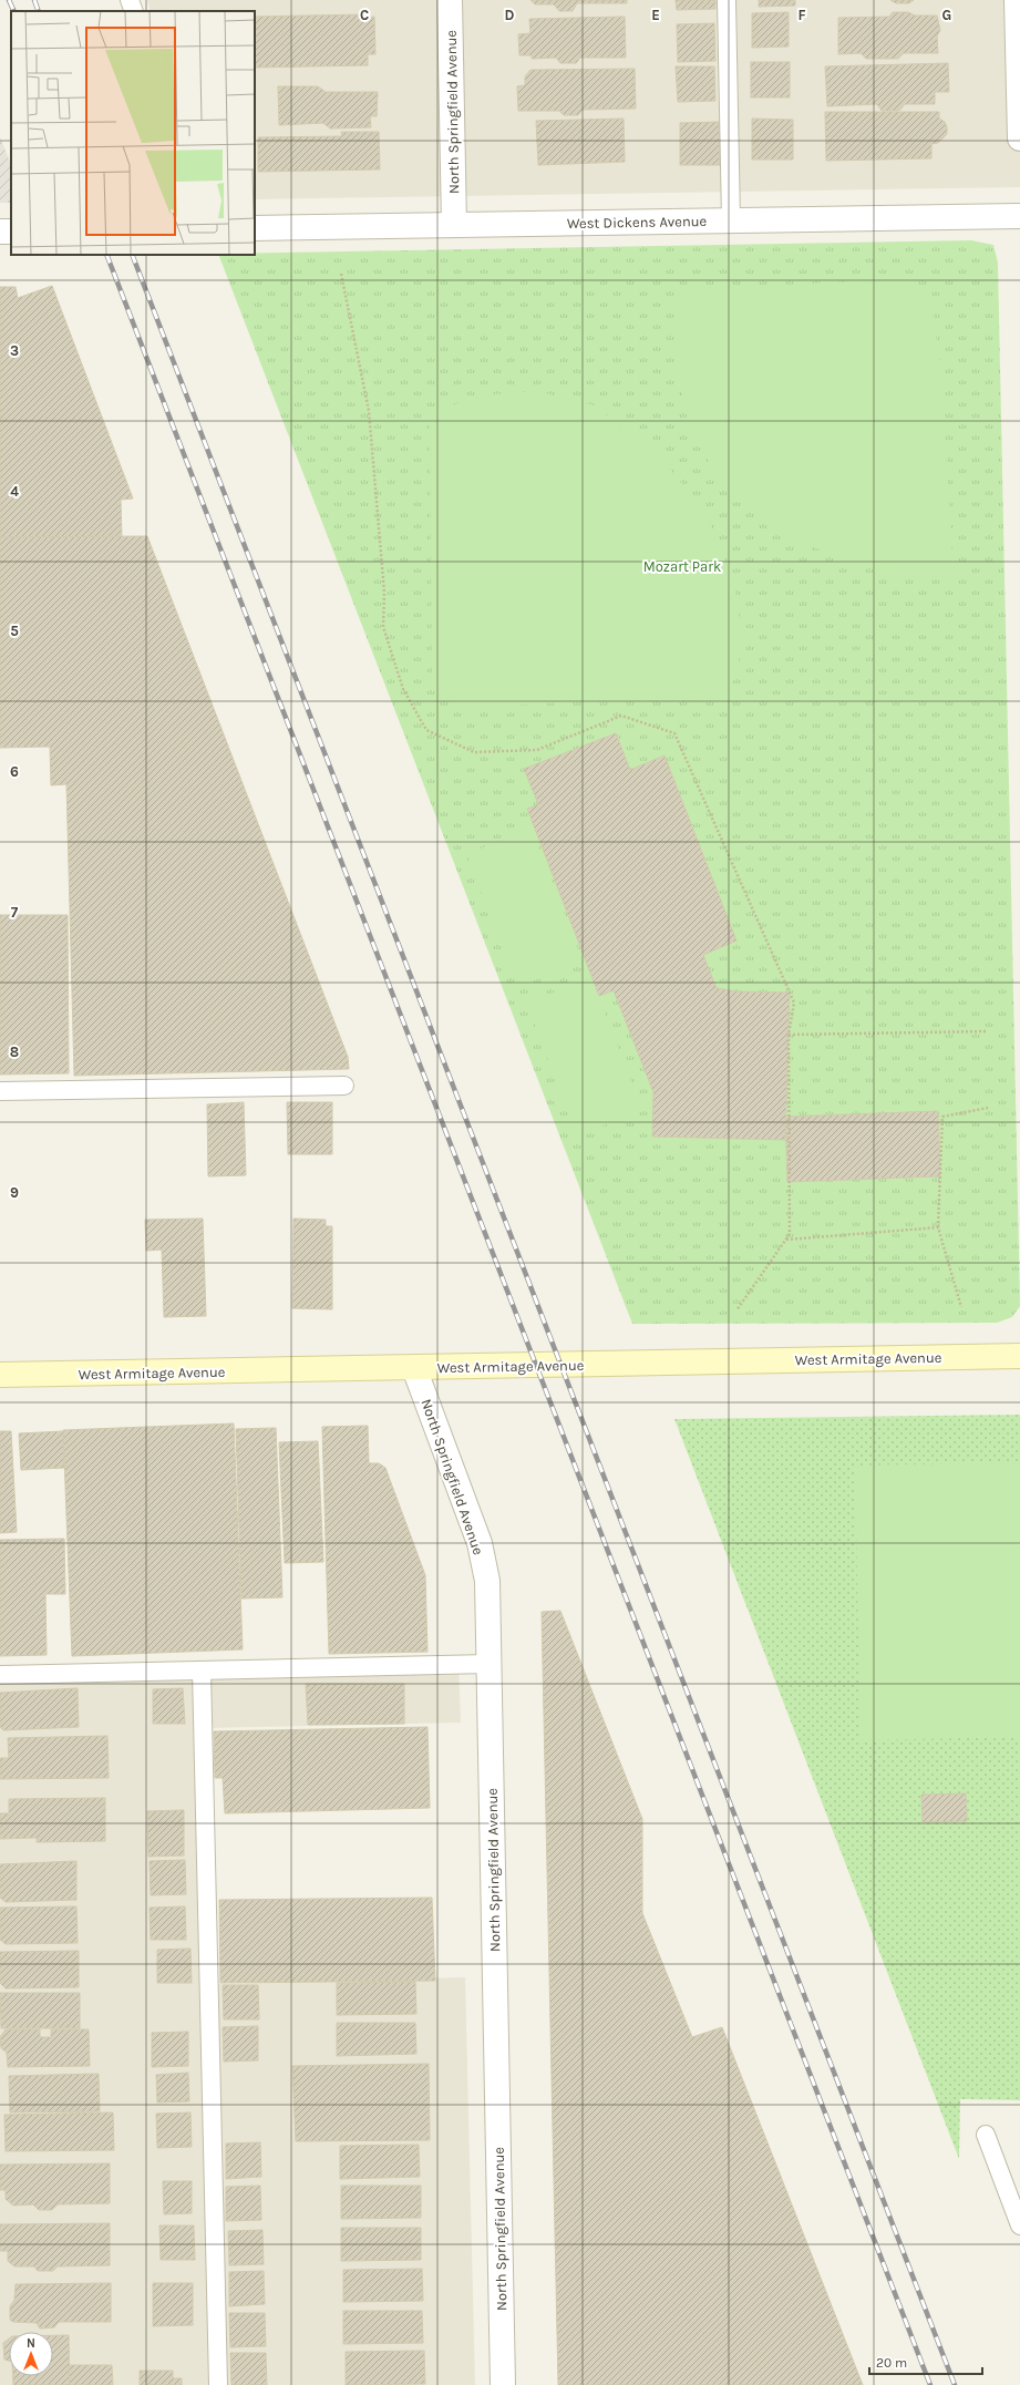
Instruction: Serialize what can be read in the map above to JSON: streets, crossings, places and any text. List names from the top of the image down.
{
  "streets": {
    "main road": ["West Armitage Avenue"],
    "street": ["North Springfield Avenue", "West Dickens Avenue"]
  },
  "crossings": [
    ["North Springfield Avenue", "West Dickens Avenue"],
    ["North Springfield Avenue", "West Armitage Avenue"]
  ],
  "parks": ["Mozart Park"],
  "scale_bar": "20 m",
  "north": "top",
  "grid": {
    "columns": [
      "C",
      "D",
      "E",
      "F",
      "G"
    ],
    "rows": [
      "3",
      "4",
      "5",
      "6",
      "7",
      "8",
      "9"
    ]
  }
}
